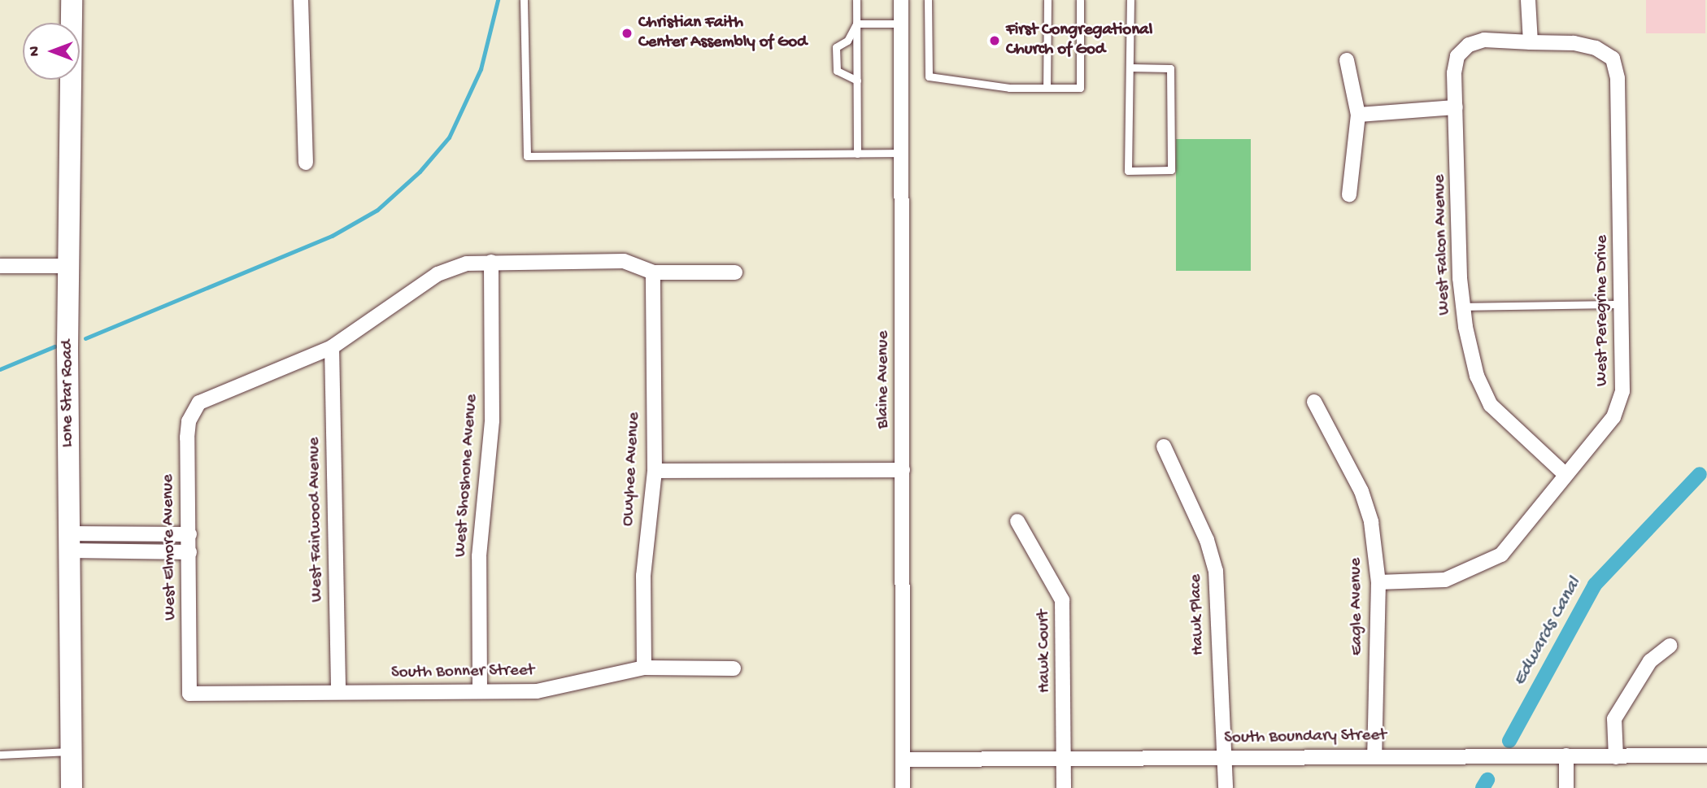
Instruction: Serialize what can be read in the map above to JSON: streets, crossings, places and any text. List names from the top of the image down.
{
  "streets": {
    "main road": ["Lone Star Road"],
    "street": [
      "West Falcon Avenue",
      "West Peregrine Drive",
      "Blaine Avenue",
      "Owyhee Avenue",
      "West Shoshone Avenue",
      "West Fairwood Avenue",
      "West Elmore Avenue",
      "Eagle Avenue",
      "Hawk Place",
      "Hawk Court",
      "South Bonner Street",
      "South Boundary Street"
    ]
  },
  "crossings": [
    ["West Falcon Avenue", "West Peregrine Drive"],
    ["West Peregrine Drive", "Eagle Avenue"],
    ["Blaine Avenue", "South Boundary Street"],
    ["Owyhee Avenue", "South Bonner Street"],
    ["West Shoshone Avenue", "South Bonner Street"],
    ["West Fairwood Avenue", "West Elmore Avenue"],
    ["West Fairwood Avenue", "South Bonner Street"],
    ["West Elmore Avenue", "South Bonner Street"],
    ["Eagle Avenue", "South Boundary Street"],
    ["Hawk Place", "South Boundary Street"],
    ["Hawk Court", "South Boundary Street"]
  ],
  "water": ["Edwards Canal"],
  "places": ["Christian Faith Center Assembly of God", "First Congregational Church of God"],
  "north": "left"
}
